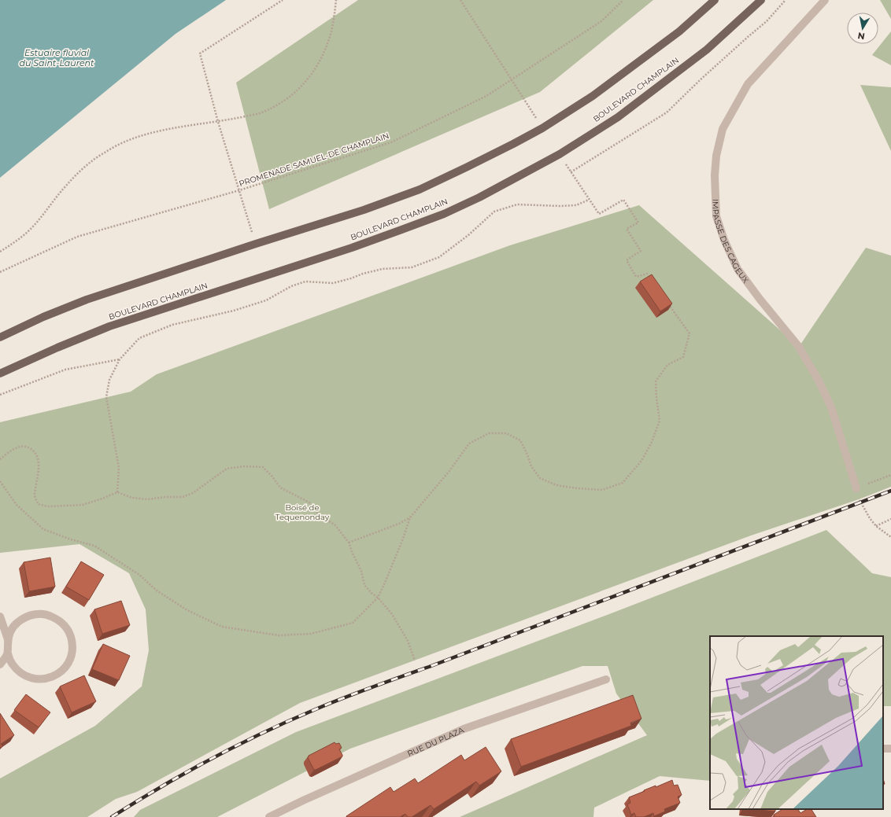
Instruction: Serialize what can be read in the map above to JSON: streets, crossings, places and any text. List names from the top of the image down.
{
  "streets": {
    "main road": ["BOULEVARD CHAMPLAIN"],
    "street": ["IMPASSE DES CAGEUX", "RUE DU PLAZA"],
    "path": ["PROMENADE SAMUEL-DE CHAMPLAIN"]
  },
  "water": ["Estuaire fluvial du Saint-Laurent"],
  "parks": ["Boisé de Tequenonday"],
  "north": "bottom"
}
